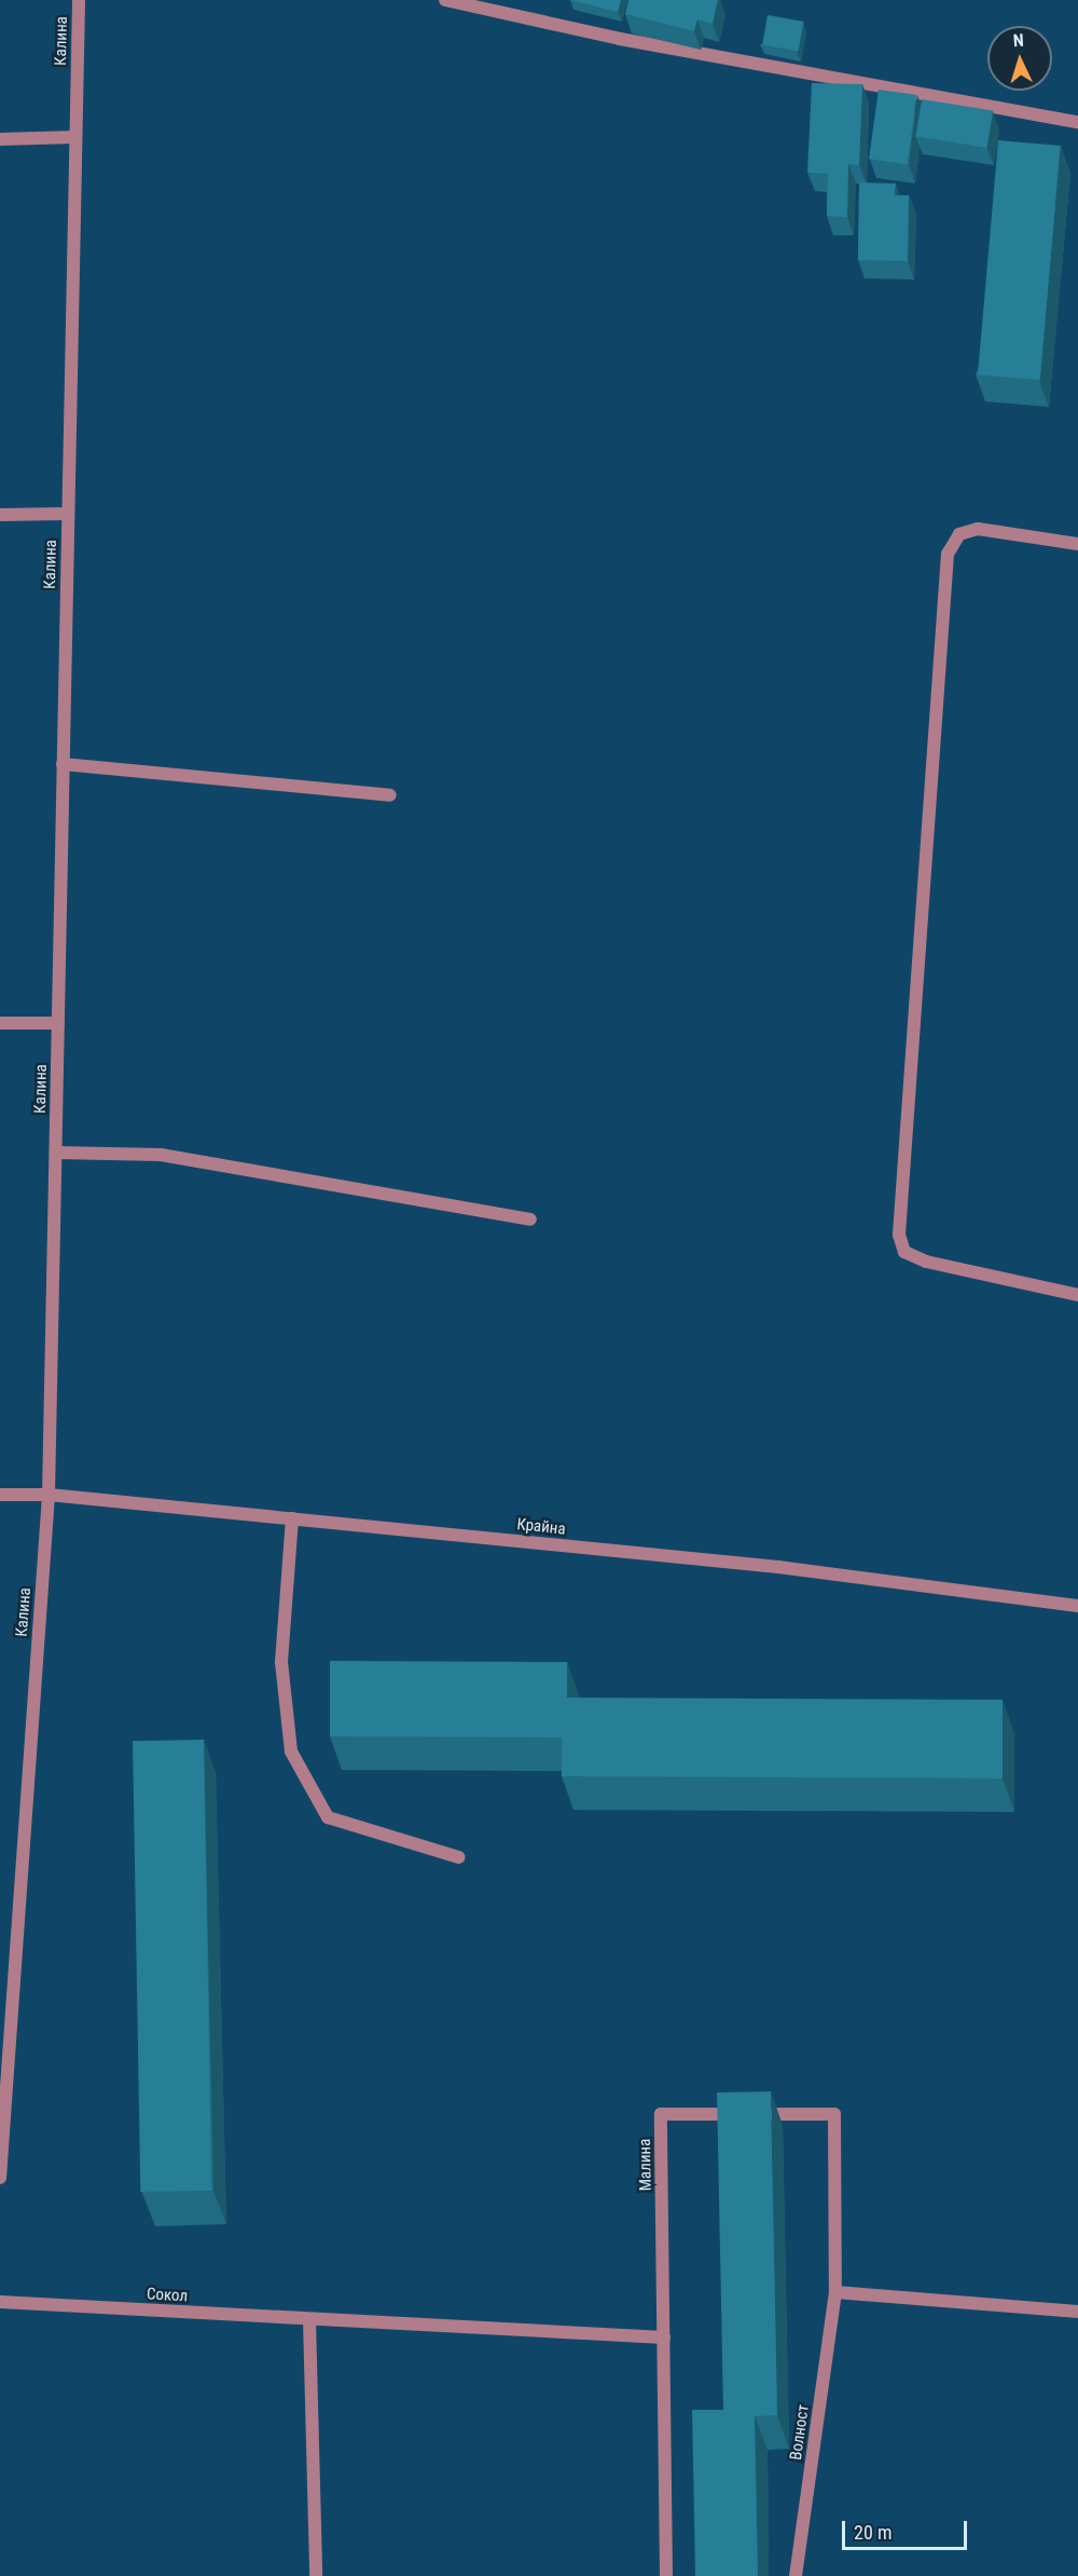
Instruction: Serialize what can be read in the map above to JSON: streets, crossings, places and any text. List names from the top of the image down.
{
  "streets": {
    "street": [
      "Калина",
      "Крайна",
      "Малина",
      "Сокол",
      "Волност"
    ]
  },
  "crossings": [
    ["Калина", "Крайна"],
    ["Малина", "Сокол"],
    ["Малина", "Волност"]
  ],
  "scale_bar": "20 m",
  "north": "top"
}
